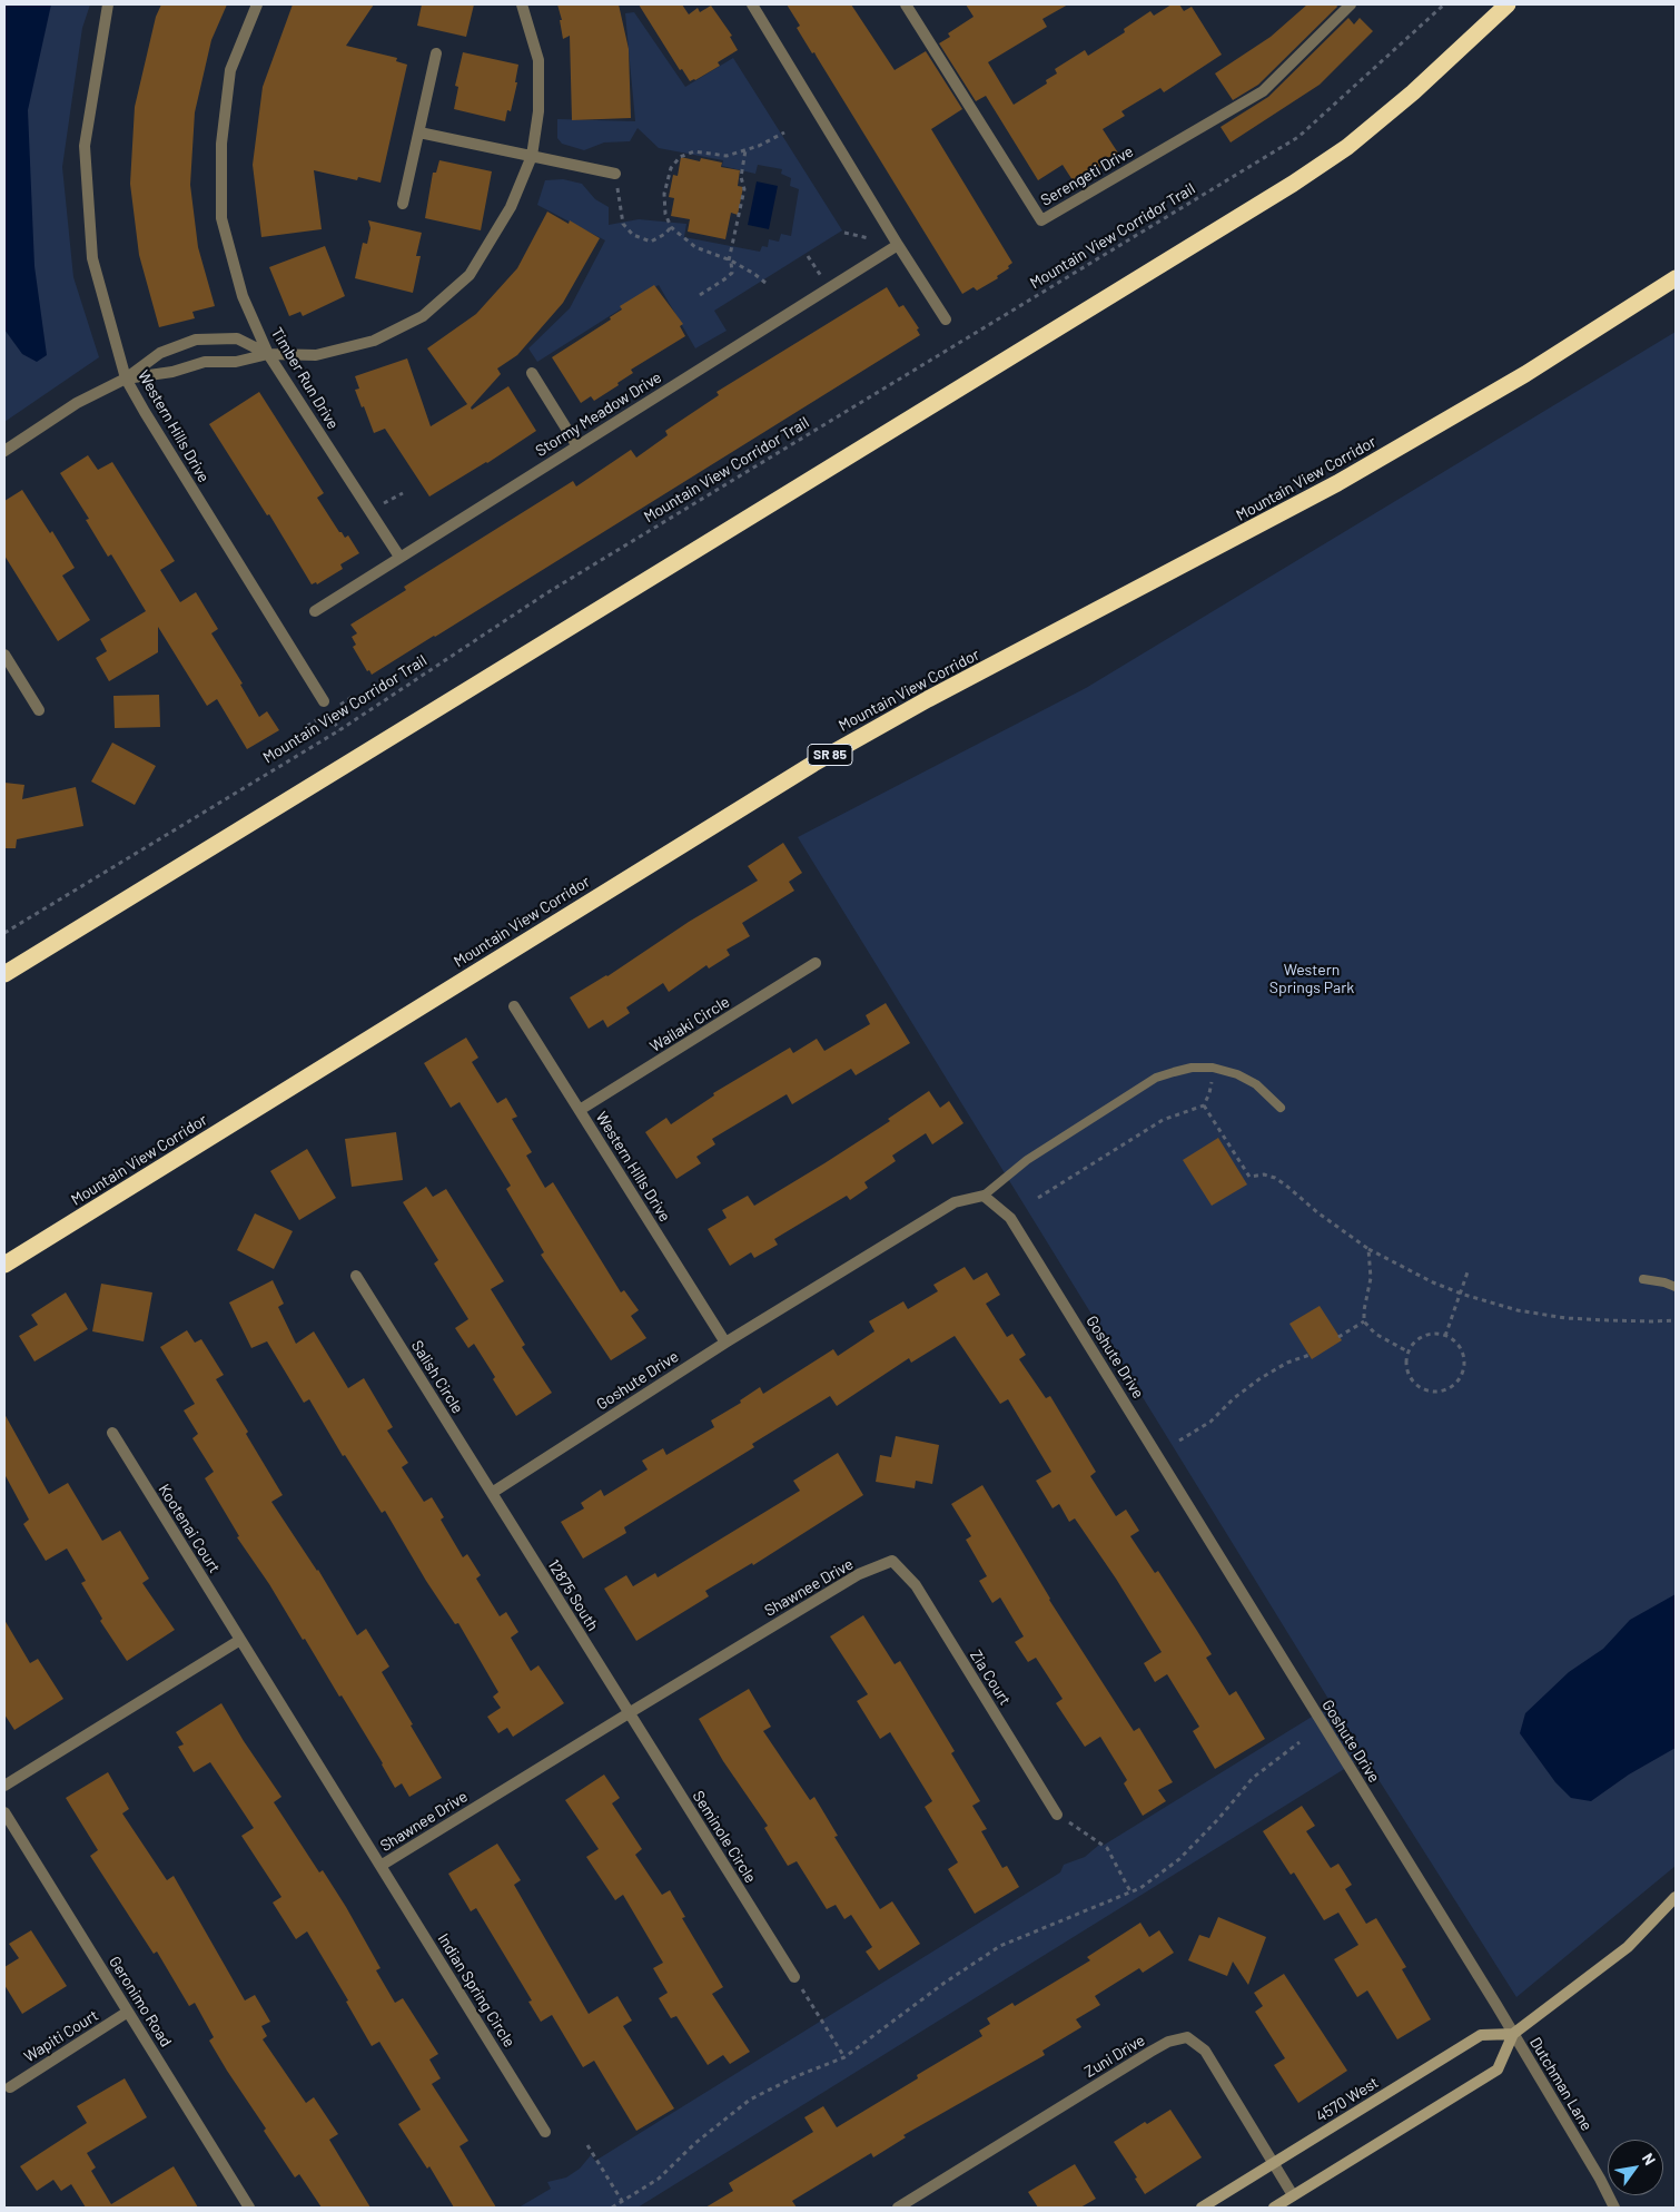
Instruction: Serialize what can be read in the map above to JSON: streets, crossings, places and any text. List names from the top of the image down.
{
  "streets": {
    "highway": ["Mountain View Corridor", "SR 85"],
    "main road": ["4570 West"],
    "street": [
      "Serengeti Drive",
      "Timber Run Drive",
      "Stormy Meadow Drive",
      "Western Hills Drive",
      "Wailaki Circle",
      "Goshute Drive",
      "Salish Circle",
      "Kootenai Court",
      "Shawnee Drive",
      "12875 South",
      "Zia Court",
      "Seminole Circle",
      "Indian Spring Circle",
      "Geronimo Road",
      "Wapiti Court",
      "Zuni Drive",
      "Dutchman Lane"
    ],
    "path": ["Mountain View Corridor Trail"]
  },
  "crossings": [
    ["Timber Run Drive", "Stormy Meadow Drive"],
    ["Western Hills Drive", "Wailaki Circle"],
    ["Western Hills Drive", "Goshute Drive"],
    ["Goshute Drive", "Salish Circle"],
    ["Goshute Drive", "12875 South"],
    ["Goshute Drive", "Dutchman Lane"],
    ["Goshute Drive", "4570 West"],
    ["Salish Circle", "12875 South"],
    ["Kootenai Court", "Shawnee Drive"],
    ["Shawnee Drive", "12875 South"],
    ["Shawnee Drive", "Zia Court"],
    ["Shawnee Drive", "Seminole Circle"],
    ["Shawnee Drive", "Indian Spring Circle"],
    ["12875 South", "Seminole Circle"],
    ["Geronimo Road", "Wapiti Court"],
    ["Zuni Drive", "4570 West"],
    ["Dutchman Lane", "4570 West"]
  ],
  "parks": ["Western Springs Park"],
  "north": "top right"
}
